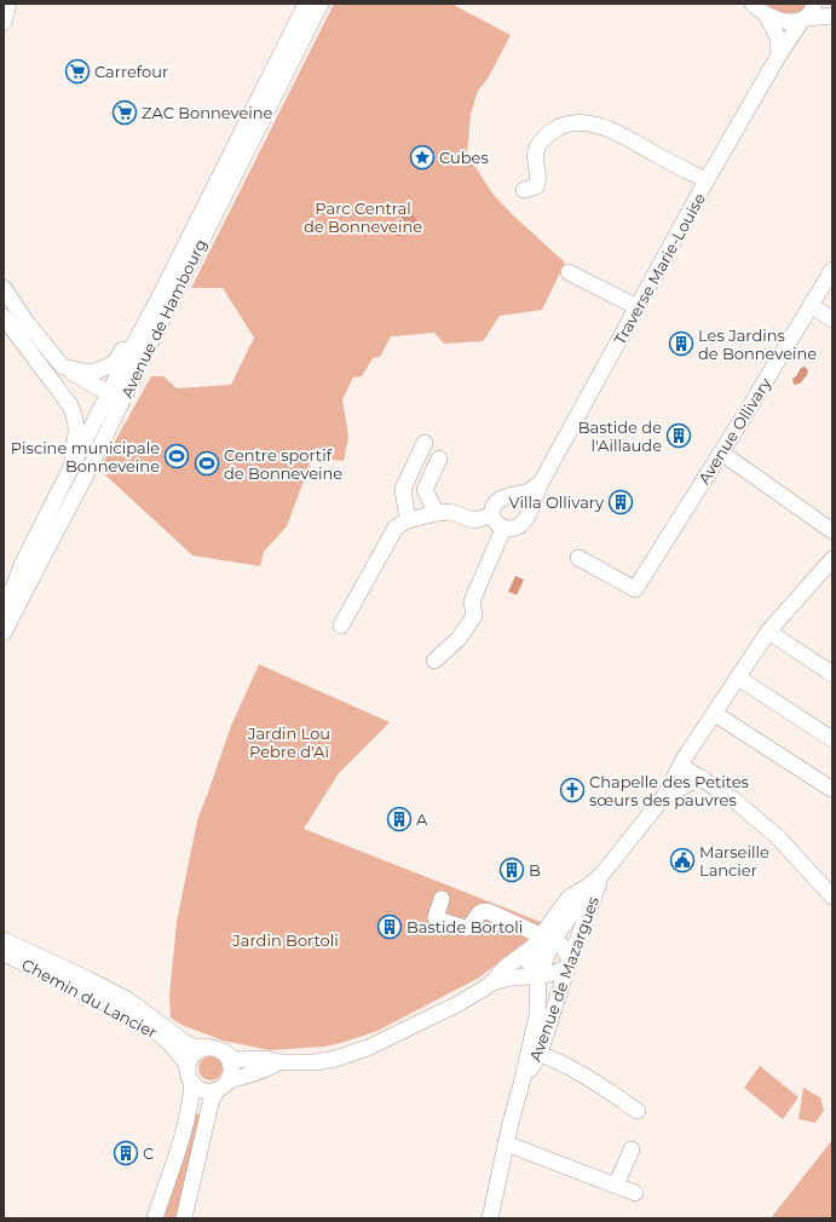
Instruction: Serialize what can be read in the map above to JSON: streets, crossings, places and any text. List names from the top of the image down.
{
  "streets": {
    "street": [
      "Traverse Marie-Louise",
      "Avenue de Hambourg",
      "Avenue Ollivary",
      "Avenue de Mazargues",
      "Chemin du Lancier"
    ]
  },
  "parks": ["Parc Central de Bonneveine", "Jardin Lou Pebre d'Aï", "Jardin Bortoli"],
  "places": {
    "supermarket": ["Carrefour", "ZAC Bonneveine"],
    "place": ["Cubes"],
    "building": [
      "Les Jardins de Bonneveine",
      "Bastide de l'Aillaude",
      "Villa Ollivary",
      "A",
      "B",
      "Bastide Bortoli",
      "C"
    ],
    "sports": ["Piscine municipale Bonneveine", "Centre sportif de Bonneveine"],
    "church": ["Chapelle des Petites sœurs des pauvres"],
    "public building": ["Marseille Lancier"]
  }
}
